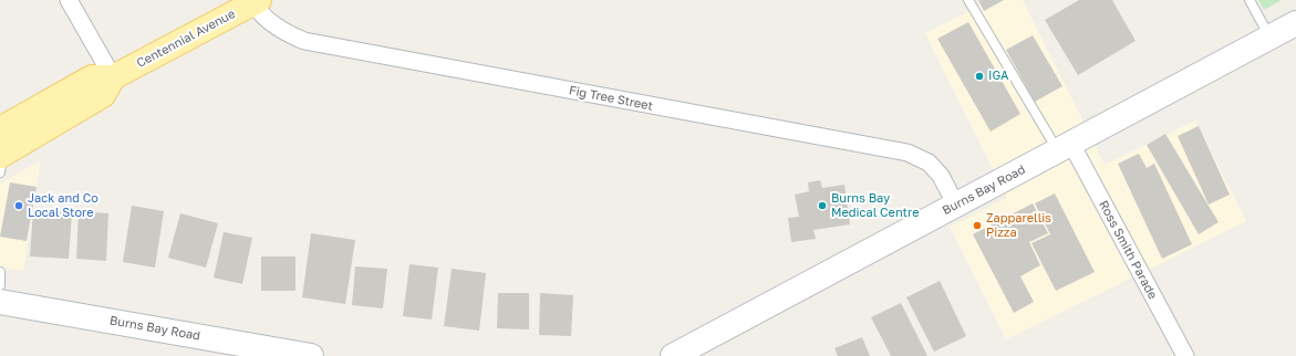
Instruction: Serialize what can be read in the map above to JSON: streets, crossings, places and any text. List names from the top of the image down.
{
  "streets": {
    "main road": ["Centennial Avenue"],
    "street": ["Fig Tree Street", "Burns Bay Road", "Ross Smith Parade"]
  },
  "crossings": [
    ["Centennial Avenue", "Fig Tree Street"],
    ["Fig Tree Street", "Burns Bay Road"],
    ["Burns Bay Road", "Ross Smith Parade"]
  ],
  "places": [
    "IGA",
    "Jack and Co Local Store",
    "Burns Bay Medical Centre",
    "Zapparellis Pizza"
  ]
}
